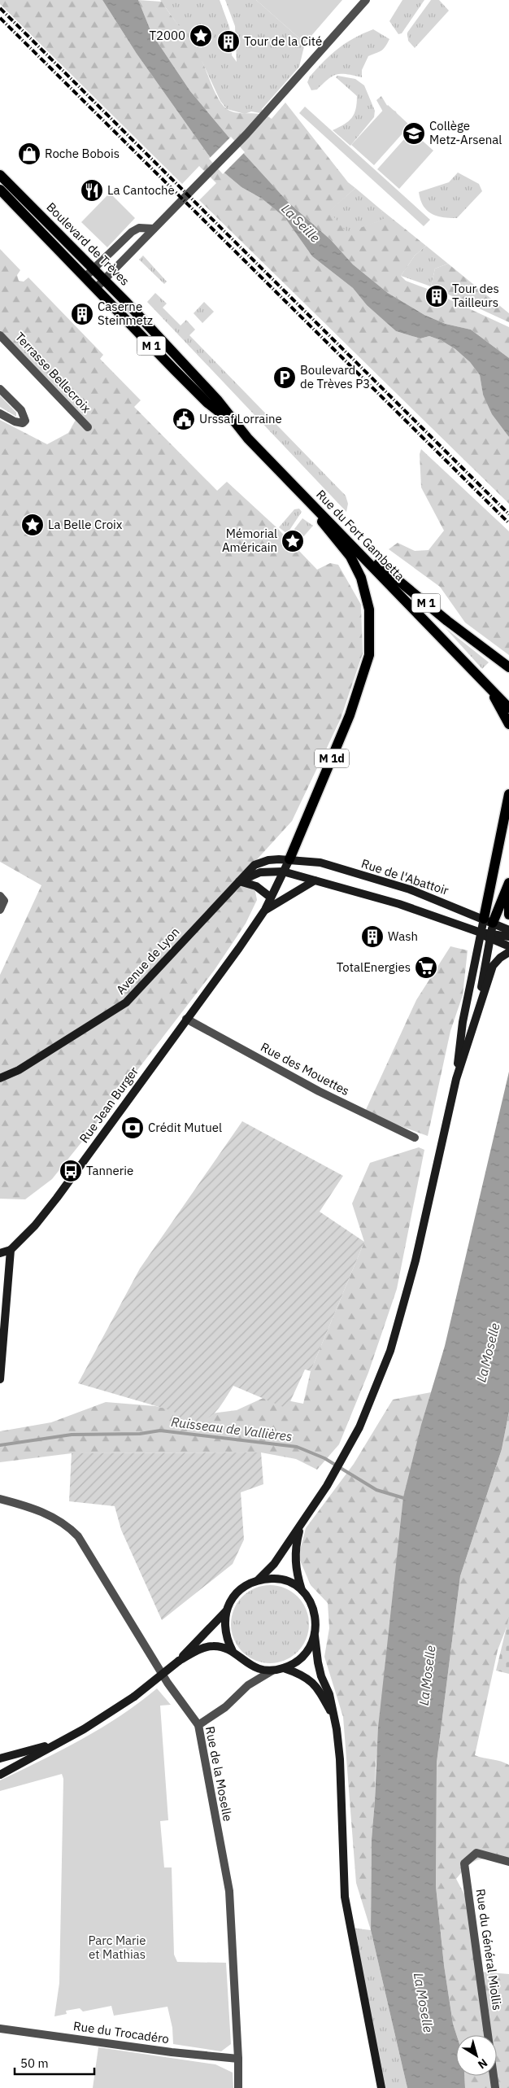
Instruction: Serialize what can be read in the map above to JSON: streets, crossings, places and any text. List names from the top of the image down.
{
  "streets": {
    "main road": [
      "Boulevard de Trèves",
      "M 1",
      "Rue du Fort Gambetta",
      "M 1d",
      "Rue de l'Abattoir",
      "Avenue de Lyon",
      "Rue Jean Burger"
    ],
    "street": [
      "Terrasse Bellecroix",
      "Rue des Mouettes",
      "Rue de la Moselle",
      "Rue du Général Miollis",
      "Rue du Trocadéro"
    ]
  },
  "crossings": [
    ["Boulevard de Trèves", "Rue du Fort Gambetta"],
    ["Boulevard de Trèves", "M 1d"],
    ["M 1", "Rue du Fort Gambetta"],
    ["Rue du Fort Gambetta", "M 1d"],
    ["M 1d", "Rue de l'Abattoir"],
    ["M 1d", "Avenue de Lyon"],
    ["M 1d", "Rue Jean Burger"],
    ["Rue de l'Abattoir", "Avenue de Lyon"],
    ["Rue de l'Abattoir", "Rue Jean Burger"],
    ["Avenue de Lyon", "Rue Jean Burger"],
    ["Rue des Mouettes", "Rue Jean Burger"],
    ["Rue de la Moselle", "Rue du Trocadéro"]
  ],
  "water": ["La Seille", "La Moselle", "Ruisseau de Vallières"],
  "parks": ["Parc Marie et Mathias"],
  "places": {
    "place": ["T2000", "La Belle Croix", "Mémorial Américain"],
    "building": [
      "Tour de la Cité",
      "Tour des Tailleurs",
      "Caserne Steinmetz",
      "Wash"
    ],
    "school or university": ["Collège Metz-Arsenal"],
    "shop": ["Roche Bobois"],
    "restaurant": ["La Cantoche"],
    "parking": ["Boulevard de Trèves P3"],
    "public building": ["Urssaf Lorraine"],
    "supermarket": ["TotalEnergies"],
    "bank": ["Crédit Mutuel"],
    "bus stop": ["Tannerie"]
  },
  "scale_bar": "50 m",
  "north": "bottom right"
}
